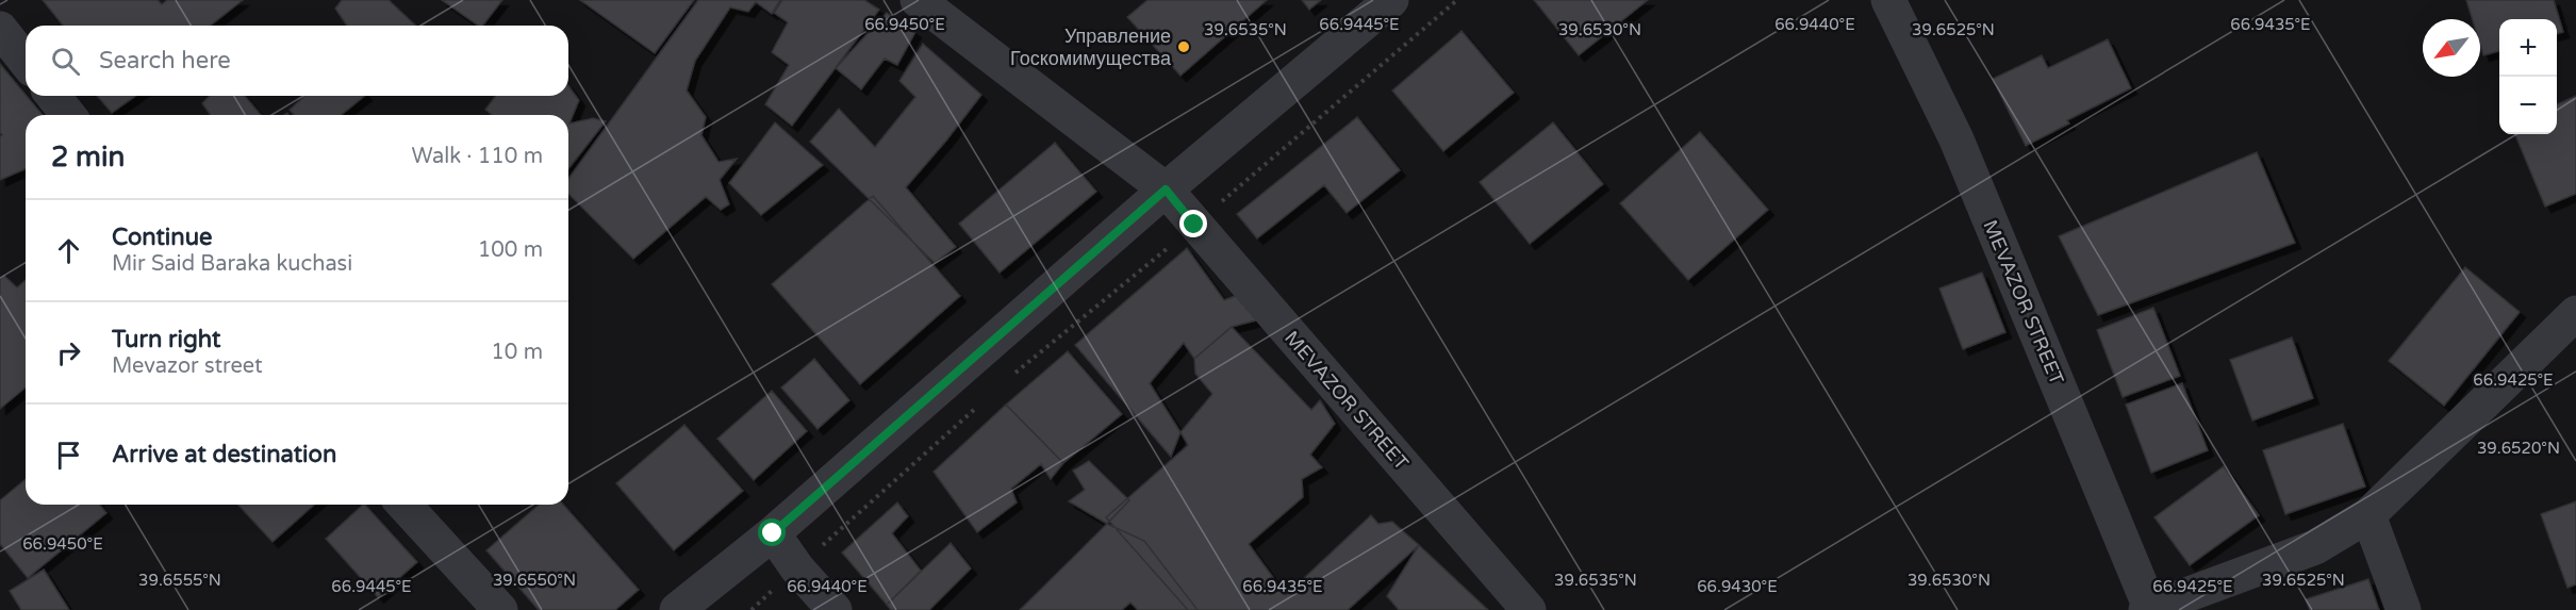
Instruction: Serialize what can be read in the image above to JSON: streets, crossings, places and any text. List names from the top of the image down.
{
  "streets": {
    "street": ["MEVAZOR STREET"]
  },
  "places": ["Управление Госкомимущества"],
  "north": "bottom left",
  "page": {
    "map_buttons": ["+", "−"],
    "search": "Search here",
    "heading": ["2 min", "Walk · 110 m"],
    "list": [
      ["Continue", "Mir Said Baraka kuchasi", "100 m"],
      ["Turn right", "Mevazor street", "10 m"],
      "Arrive at destination"
    ]
  },
  "coordinates": [
    "66.9445°E",
    "66.9450°E",
    "66.9440°E",
    "66.9435°E",
    "39.6535°N",
    "39.6530°N",
    "39.6525°N",
    "66.9425°E",
    "39.6520°N",
    "39.6555°N",
    "39.6550°N",
    "66.9430°E"
  ]
}
